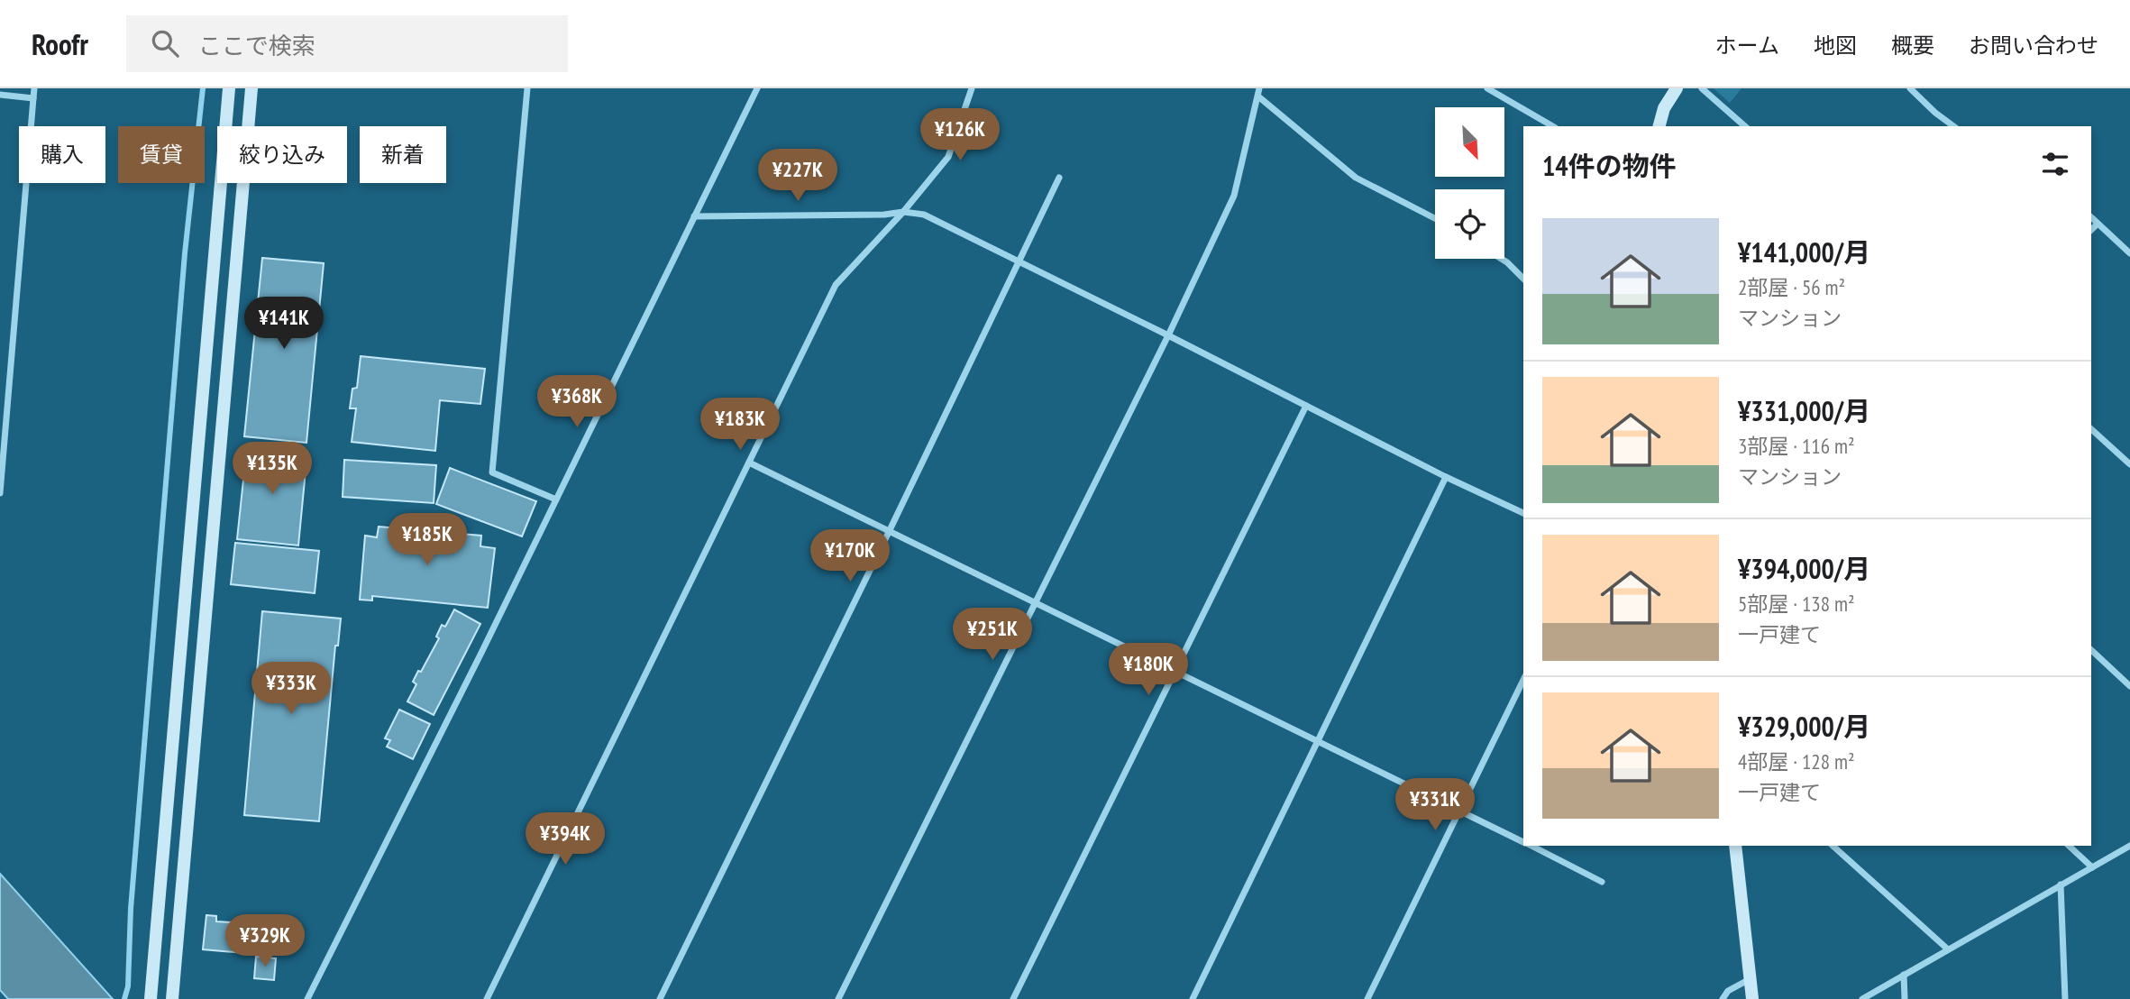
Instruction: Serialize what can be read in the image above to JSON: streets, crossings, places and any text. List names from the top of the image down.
{
  "north": "bottom right",
  "page": {
    "header": "Roofr",
    "search": "ここで検索",
    "nav": [
      "ホーム",
      "地図",
      "概要",
      "お問い合わせ"
    ],
    "price": [
      "¥126K",
      "¥227K",
      "¥141K",
      "¥368K",
      "¥183K",
      "¥135K",
      "¥185K",
      "¥170K",
      "¥251K",
      "¥180K",
      "¥333K",
      "¥331K",
      "¥394K",
      "¥329K"
    ],
    "chip": [
      "購入",
      "賃貸",
      "絞り込み",
      "新着"
    ],
    "heading": "14件の物件",
    "list": [
      {
        "name": "¥141,000/月",
        "note": "2部屋 · 56 m² · マンション"
      },
      {
        "name": "¥331,000/月",
        "note": "3部屋 · 116 m² · マンション"
      },
      {
        "name": "¥394,000/月",
        "note": "5部屋 · 138 m² · 一戸建て"
      },
      {
        "name": "¥329,000/月",
        "note": "4部屋 · 128 m² · 一戸建て"
      }
    ]
  }
}
